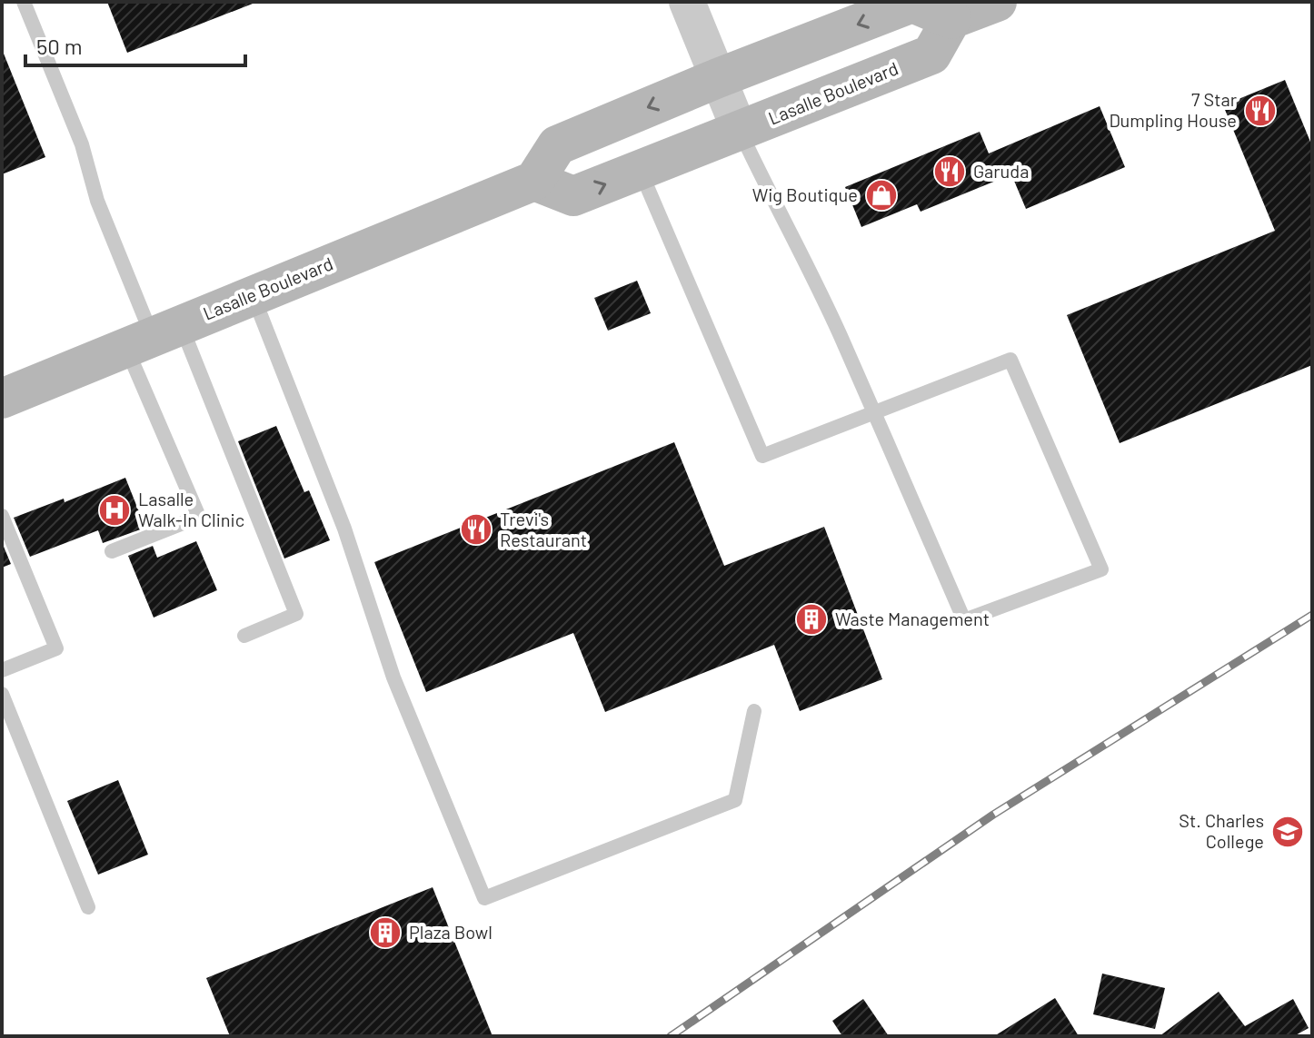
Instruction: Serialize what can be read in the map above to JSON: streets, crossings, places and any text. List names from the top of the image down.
{
  "streets": {
    "main road": ["Lasalle Boulevard"]
  },
  "places": {
    "restaurant": ["7 Star Dumpling House", "Garuda", "Trevi's Restaurant"],
    "shop": ["Wig Boutique"],
    "hospital": ["Lasalle Walk-In Clinic"],
    "building": ["Waste Management", "Plaza Bowl"],
    "school or university": ["St. Charles College"]
  },
  "scale_bar": "50 m"
}
